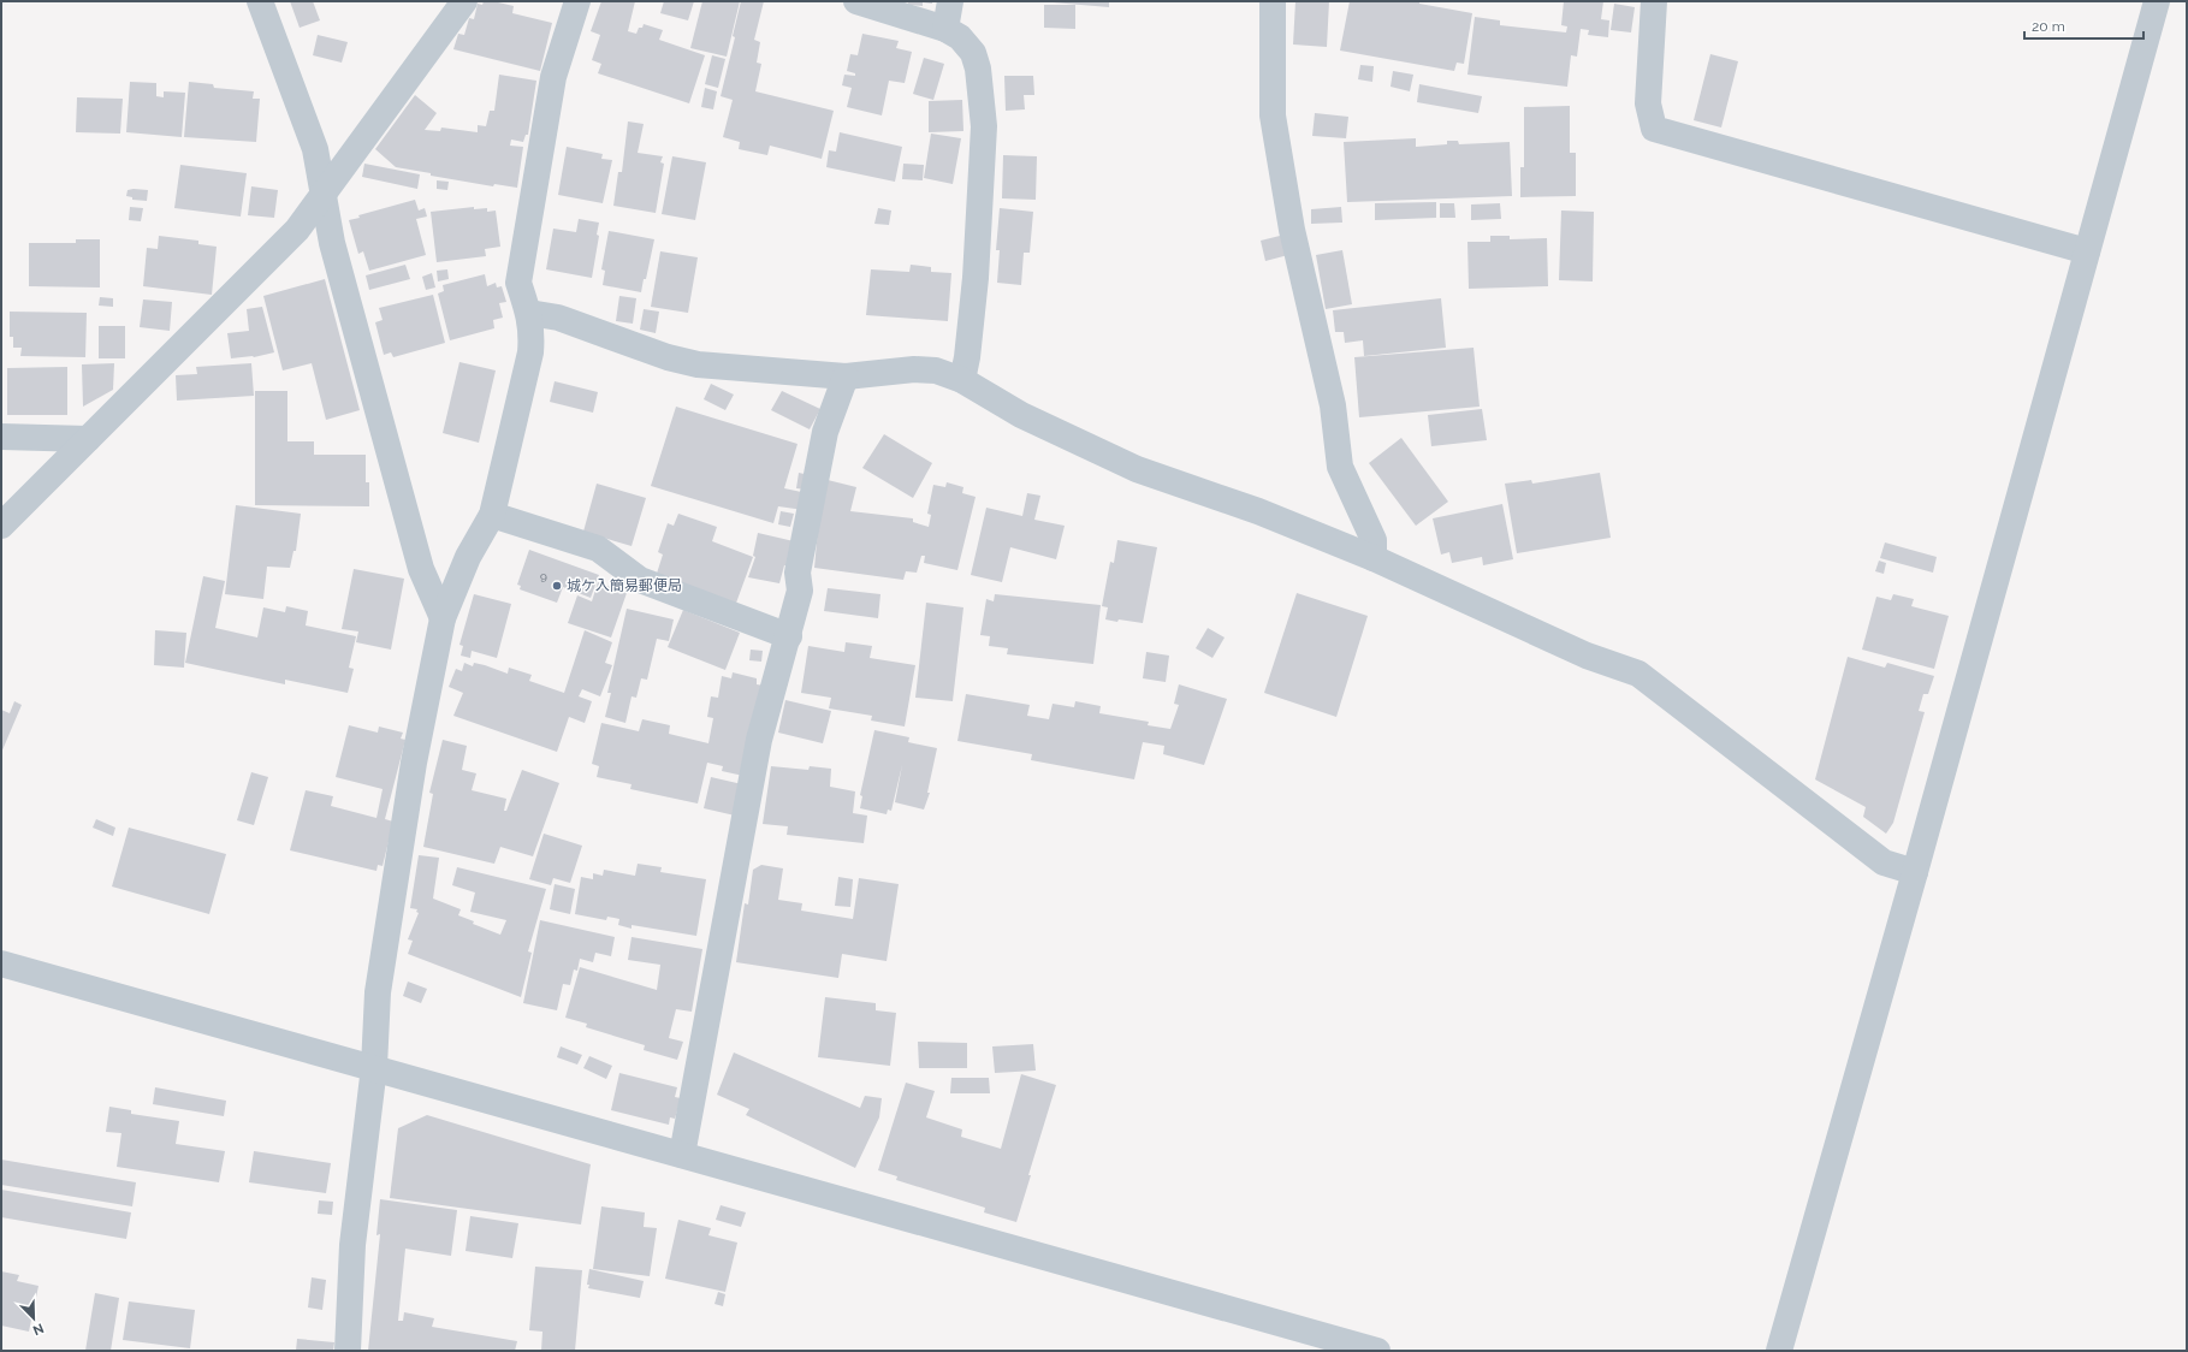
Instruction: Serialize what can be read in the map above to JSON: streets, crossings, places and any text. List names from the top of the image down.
{
  "places": ["城ケ入簡易郵便局"],
  "house_numbers": ["9"],
  "scale_bar": "20 m",
  "north": "bottom right"
}
